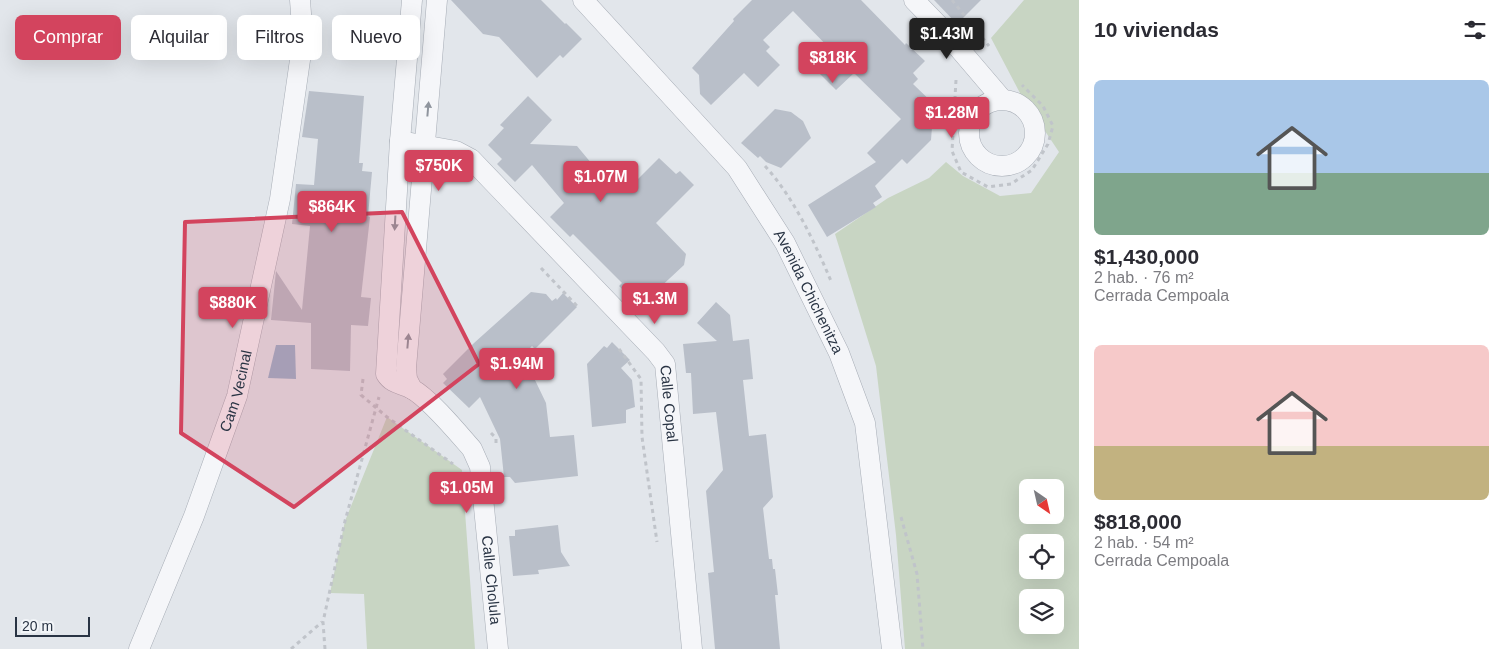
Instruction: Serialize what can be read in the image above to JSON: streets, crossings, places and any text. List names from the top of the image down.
{
  "streets": {
    "street": [
      "Avenida Chichenitza",
      "Cam Vecinal",
      "Calle Copal",
      "Calle Cholula"
    ]
  },
  "scale_bar": "20 m",
  "north": "bottom right",
  "page": {
    "heading": "10 viviendas",
    "chip": [
      "Comprar",
      "Alquilar",
      "Filtros",
      "Nuevo"
    ],
    "price": [
      "$1.43M",
      "$818K",
      "$1.28M",
      "$750K",
      "$1.07M",
      "$864K",
      "$1.3M",
      "$880K",
      "$1.94M",
      "$1.05M"
    ],
    "list": [
      {
        "name": "$1,430,000",
        "note": "2 hab. · 76 m² · Cerrada Cempoala"
      },
      {
        "name": "$818,000",
        "note": "2 hab. · 54 m² · Cerrada Cempoala"
      }
    ],
    "scale": "20 m"
  }
}
